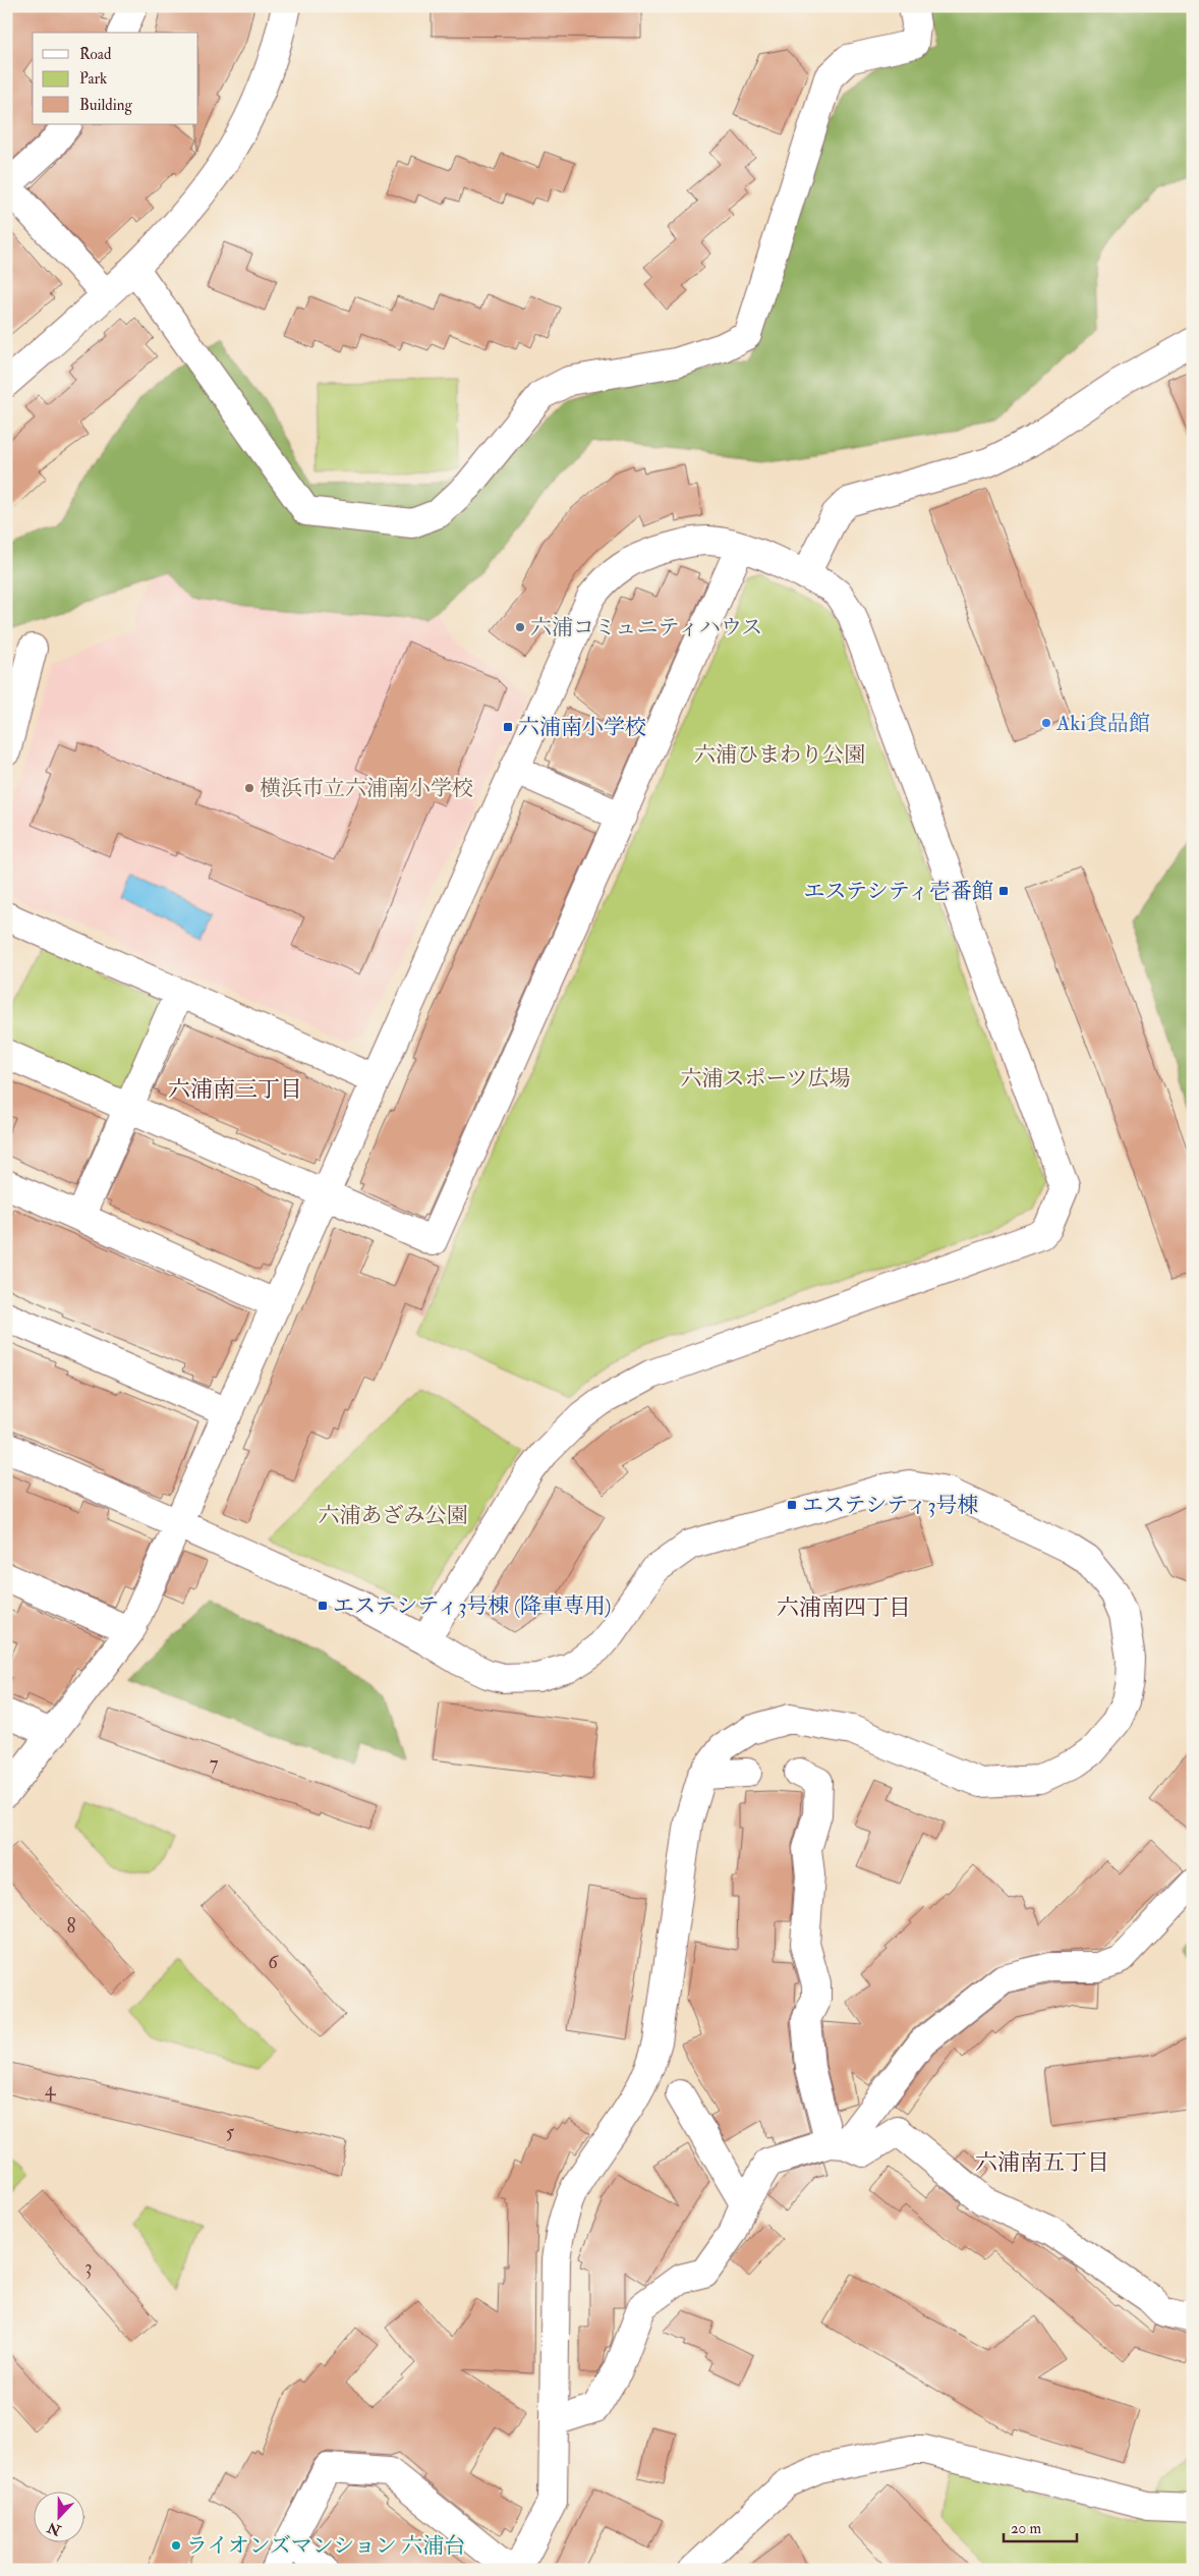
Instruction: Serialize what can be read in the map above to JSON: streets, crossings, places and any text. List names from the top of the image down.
{
  "districts": ["六浦南三丁目", "六浦南四丁目", "六浦南五丁目"],
  "parks": ["六浦ひまわり公園", "六浦スポーツ広場", "六浦あざみ公園"],
  "places": {
    "other": [
      "六浦コミュニティハウス",
      "Aki食品館",
      "横浜市立六浦南小学校",
      "ライオンズマンション 六浦台"
    ],
    "transit": [
      "六浦南小学校",
      "エステシティ壱番館",
      "エステシティ3号棟",
      "エステシティ3号棟 (降車専用)"
    ]
  },
  "house_numbers": [
    "7",
    "8",
    "6",
    "4",
    "5",
    "3"
  ],
  "legend": ["Road", "Park", "Building"],
  "scale_bar": "20 m",
  "north": "bottom"
}
